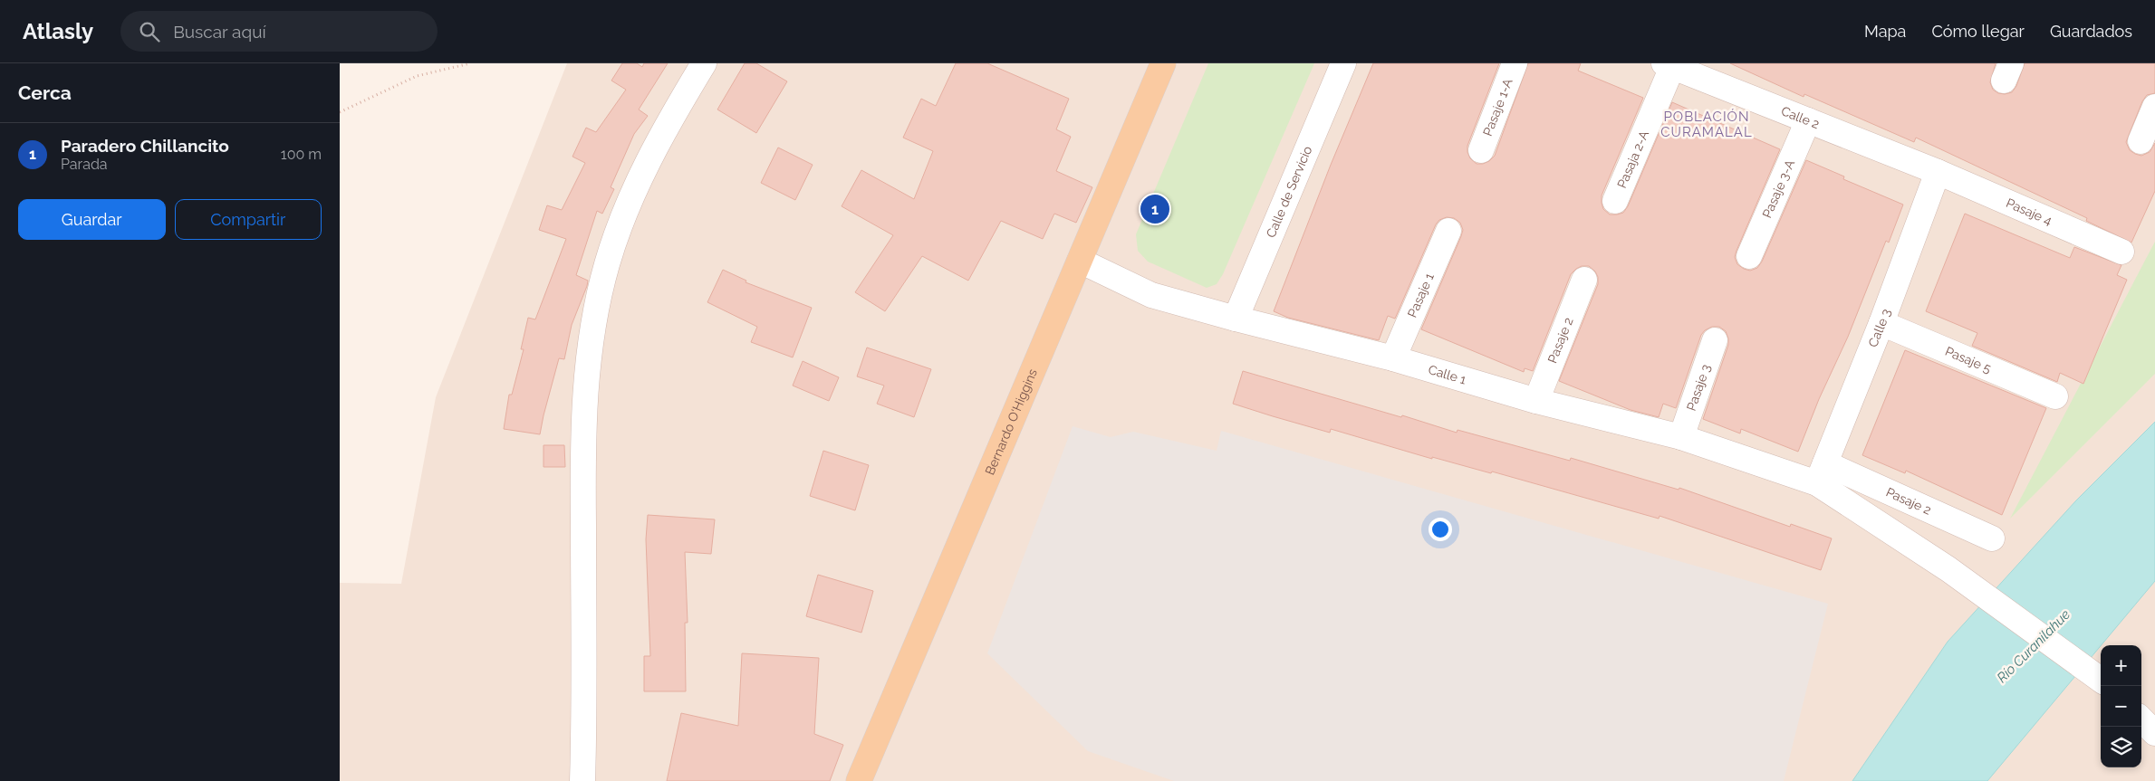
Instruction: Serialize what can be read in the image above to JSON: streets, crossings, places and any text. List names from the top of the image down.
{
  "streets": {
    "main road": ["Bernardo O'Higgins"],
    "street": [
      "Pasaje 1-A",
      "Calle 2",
      "Pasaja 2-A",
      "Pasaje 3-A",
      "Calle de Servicio",
      "Pasaje 4",
      "Pasaje 1",
      "Calle 3",
      "Pasaje 2",
      "Pasaje 5",
      "Calle 1",
      "Pasaje 3"
    ]
  },
  "crossings": [
    ["Calle 2", "Pasaja 2-A"],
    ["Calle 2", "Pasaje 3-A"],
    ["Calle 2", "Pasaje 4"],
    ["Calle 2", "Calle 3"],
    ["Calle de Servicio", "Calle 1"],
    ["Pasaje 4", "Calle 3"],
    ["Pasaje 1", "Calle 1"],
    ["Calle 3", "Pasaje 2"],
    ["Calle 3", "Pasaje 5"],
    ["Calle 3", "Calle 1"],
    ["Pasaje 2", "Calle 1"],
    ["Calle 1", "Pasaje 3"],
    ["Calle 1", "Bernardo O'Higgins"]
  ],
  "districts": ["POBLACIÓN CURAMALAL"],
  "water": ["Río Curanilahue"],
  "page": {
    "header": "Atlasly",
    "search": "Buscar aquí",
    "nav": ["Mapa", "Cómo llegar", "Guardados"],
    "heading": "Cerca",
    "list": [
      {
        "mark": "1",
        "name": "Paradero Chillancito",
        "note": "Parada",
        "value": "100 m"
      }
    ],
    "buttons": ["Guardar", "Compartir"],
    "pins": "1",
    "map_buttons": ["+", "−"]
  }
}
